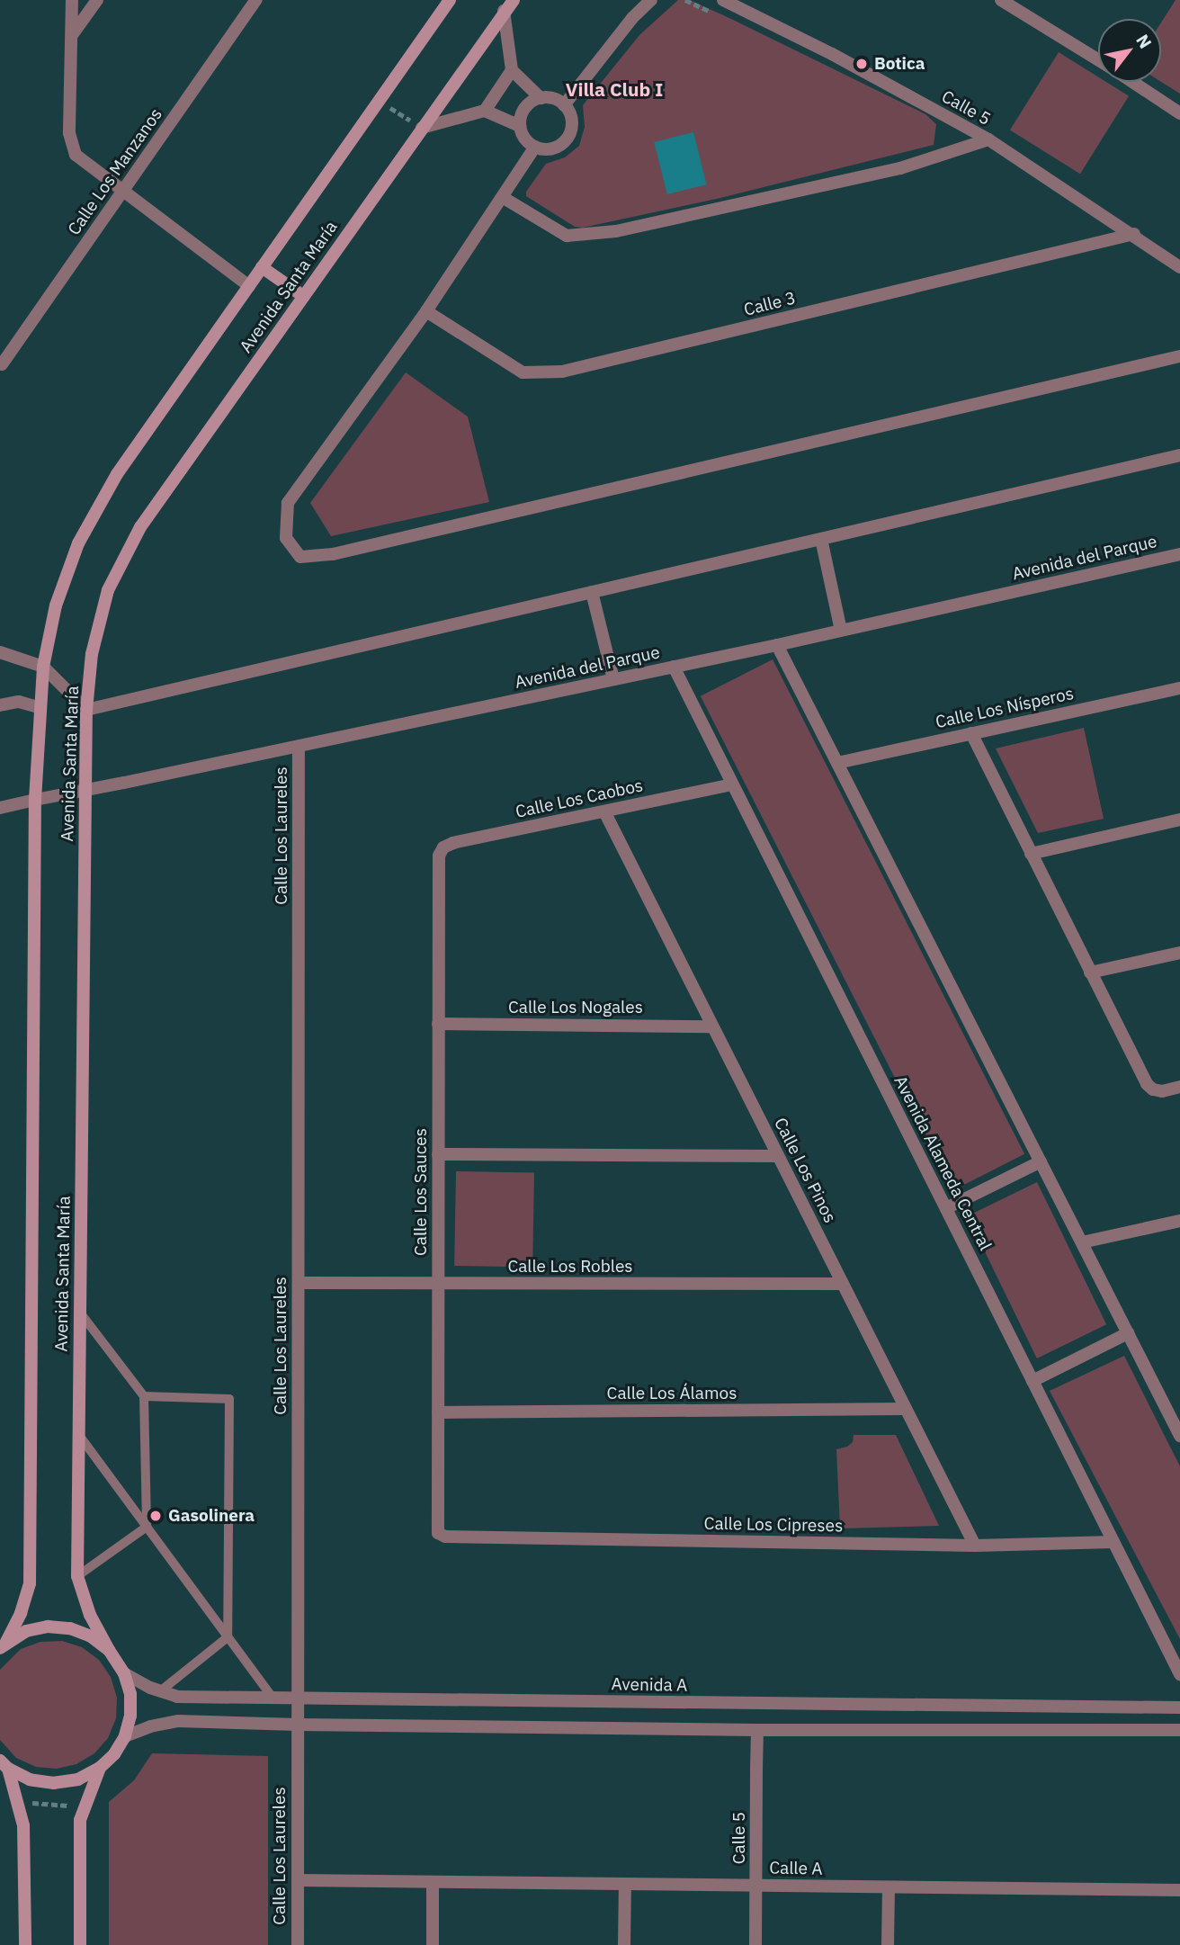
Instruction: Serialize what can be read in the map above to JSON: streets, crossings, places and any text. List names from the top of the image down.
{
  "streets": {
    "main road": ["Avenida Santa María"],
    "street": [
      "Calle 5",
      "Calle Los Manzanos",
      "Calle 3",
      "Avenida del Parque",
      "Calle Los Nísperos",
      "Calle Los Caobos",
      "Calle Los Laureles",
      "Calle Los Nogales",
      "Avenida Alameda Central",
      "Calle Los Pinos",
      "Calle Los Sauces",
      "Calle Los Robles",
      "Calle Los Álamos",
      "Calle Los Cipreses",
      "Avenida A",
      "Calle A"
    ]
  },
  "crossings": [
    ["Calle 5", "Calle 3"],
    ["Calle 5", "Calle A"],
    ["Avenida Santa María", "Avenida del Parque"],
    ["Avenida Santa María", "Avenida A"],
    ["Avenida del Parque", "Calle Los Laureles"],
    ["Avenida del Parque", "Avenida Alameda Central"],
    ["Calle Los Caobos", "Avenida Alameda Central"],
    ["Calle Los Caobos", "Calle Los Pinos"],
    ["Calle Los Caobos", "Calle Los Sauces"],
    ["Calle Los Laureles", "Calle Los Robles"],
    ["Calle Los Laureles", "Avenida A"],
    ["Calle Los Laureles", "Calle A"],
    ["Calle Los Nogales", "Calle Los Pinos"],
    ["Calle Los Nogales", "Calle Los Sauces"],
    ["Avenida Alameda Central", "Calle Los Cipreses"],
    ["Calle Los Pinos", "Calle Los Robles"],
    ["Calle Los Pinos", "Calle Los Álamos"],
    ["Calle Los Pinos", "Calle Los Cipreses"],
    ["Calle Los Sauces", "Calle Los Robles"],
    ["Calle Los Sauces", "Calle Los Álamos"],
    ["Calle Los Sauces", "Calle Los Cipreses"]
  ],
  "districts": ["Villa Club I"],
  "places": ["Botica", "Gasolinera"],
  "north": "top right"
}
